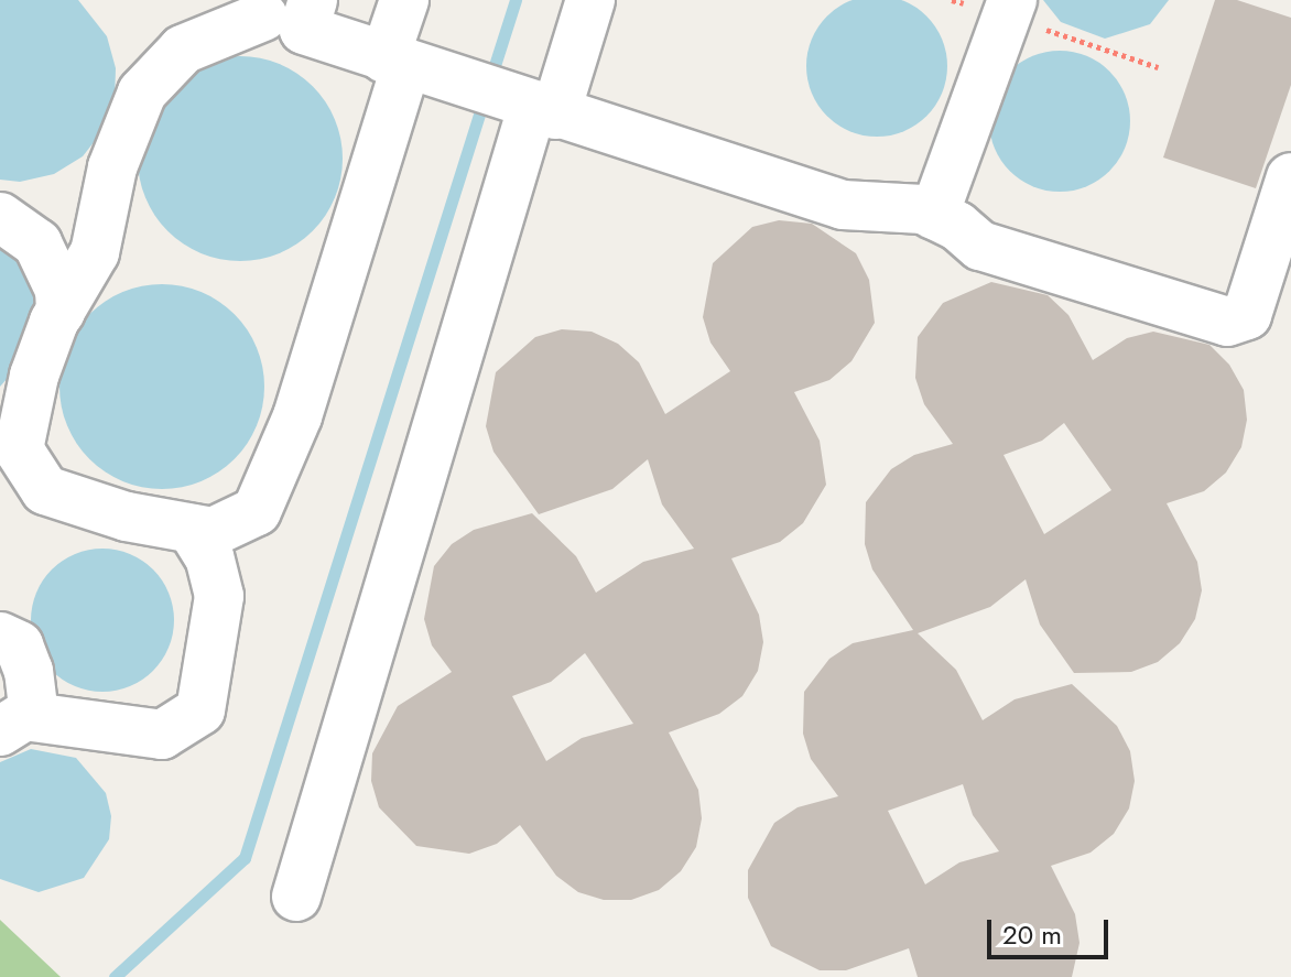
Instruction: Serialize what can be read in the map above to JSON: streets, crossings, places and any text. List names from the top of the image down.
{
  "scale_bar": "20 m"
}
